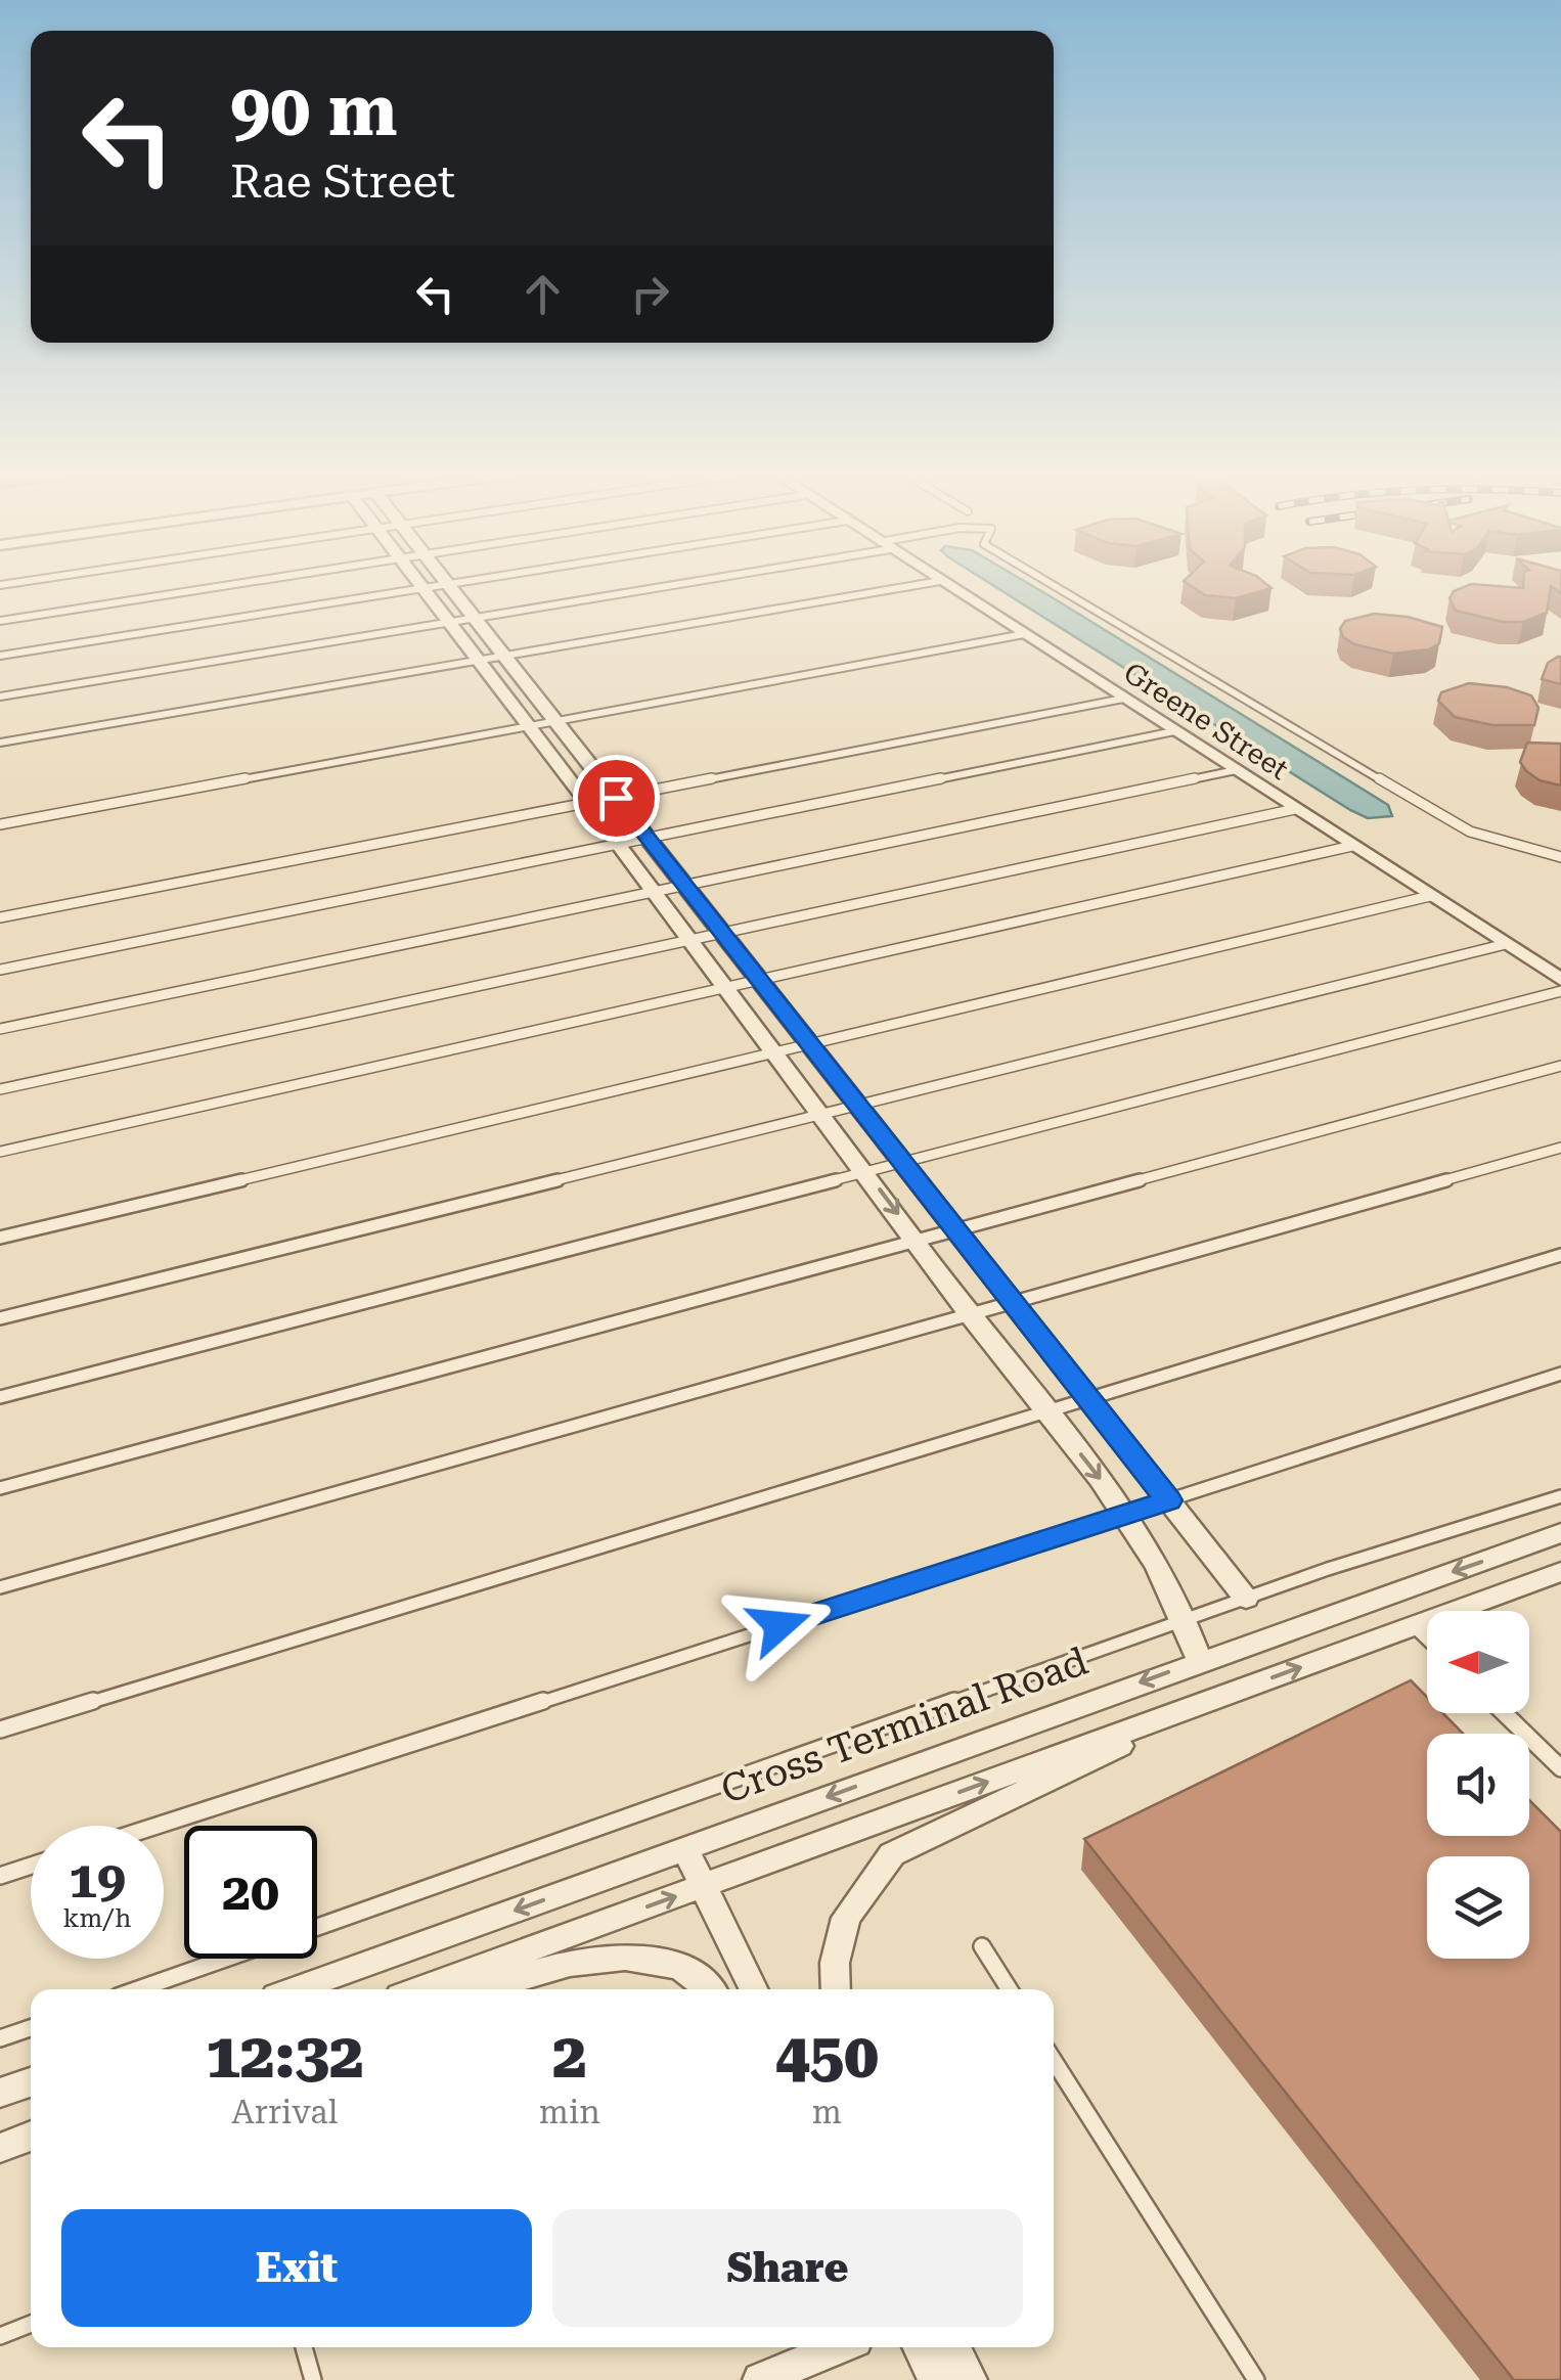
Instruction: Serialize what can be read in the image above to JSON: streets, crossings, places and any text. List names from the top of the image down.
{
  "streets": {
    "street": ["Greene Street", "Cross Terminal Road"]
  },
  "north": "left",
  "page": {
    "turn": ["90 m", "Rae Street"],
    "speed": "19 km/h",
    "limit": "20",
    "eta": [
      "12:32",
      "Arrival",
      "2",
      "min",
      "450",
      "m"
    ],
    "buttons": ["Exit", "Share"]
  }
}
